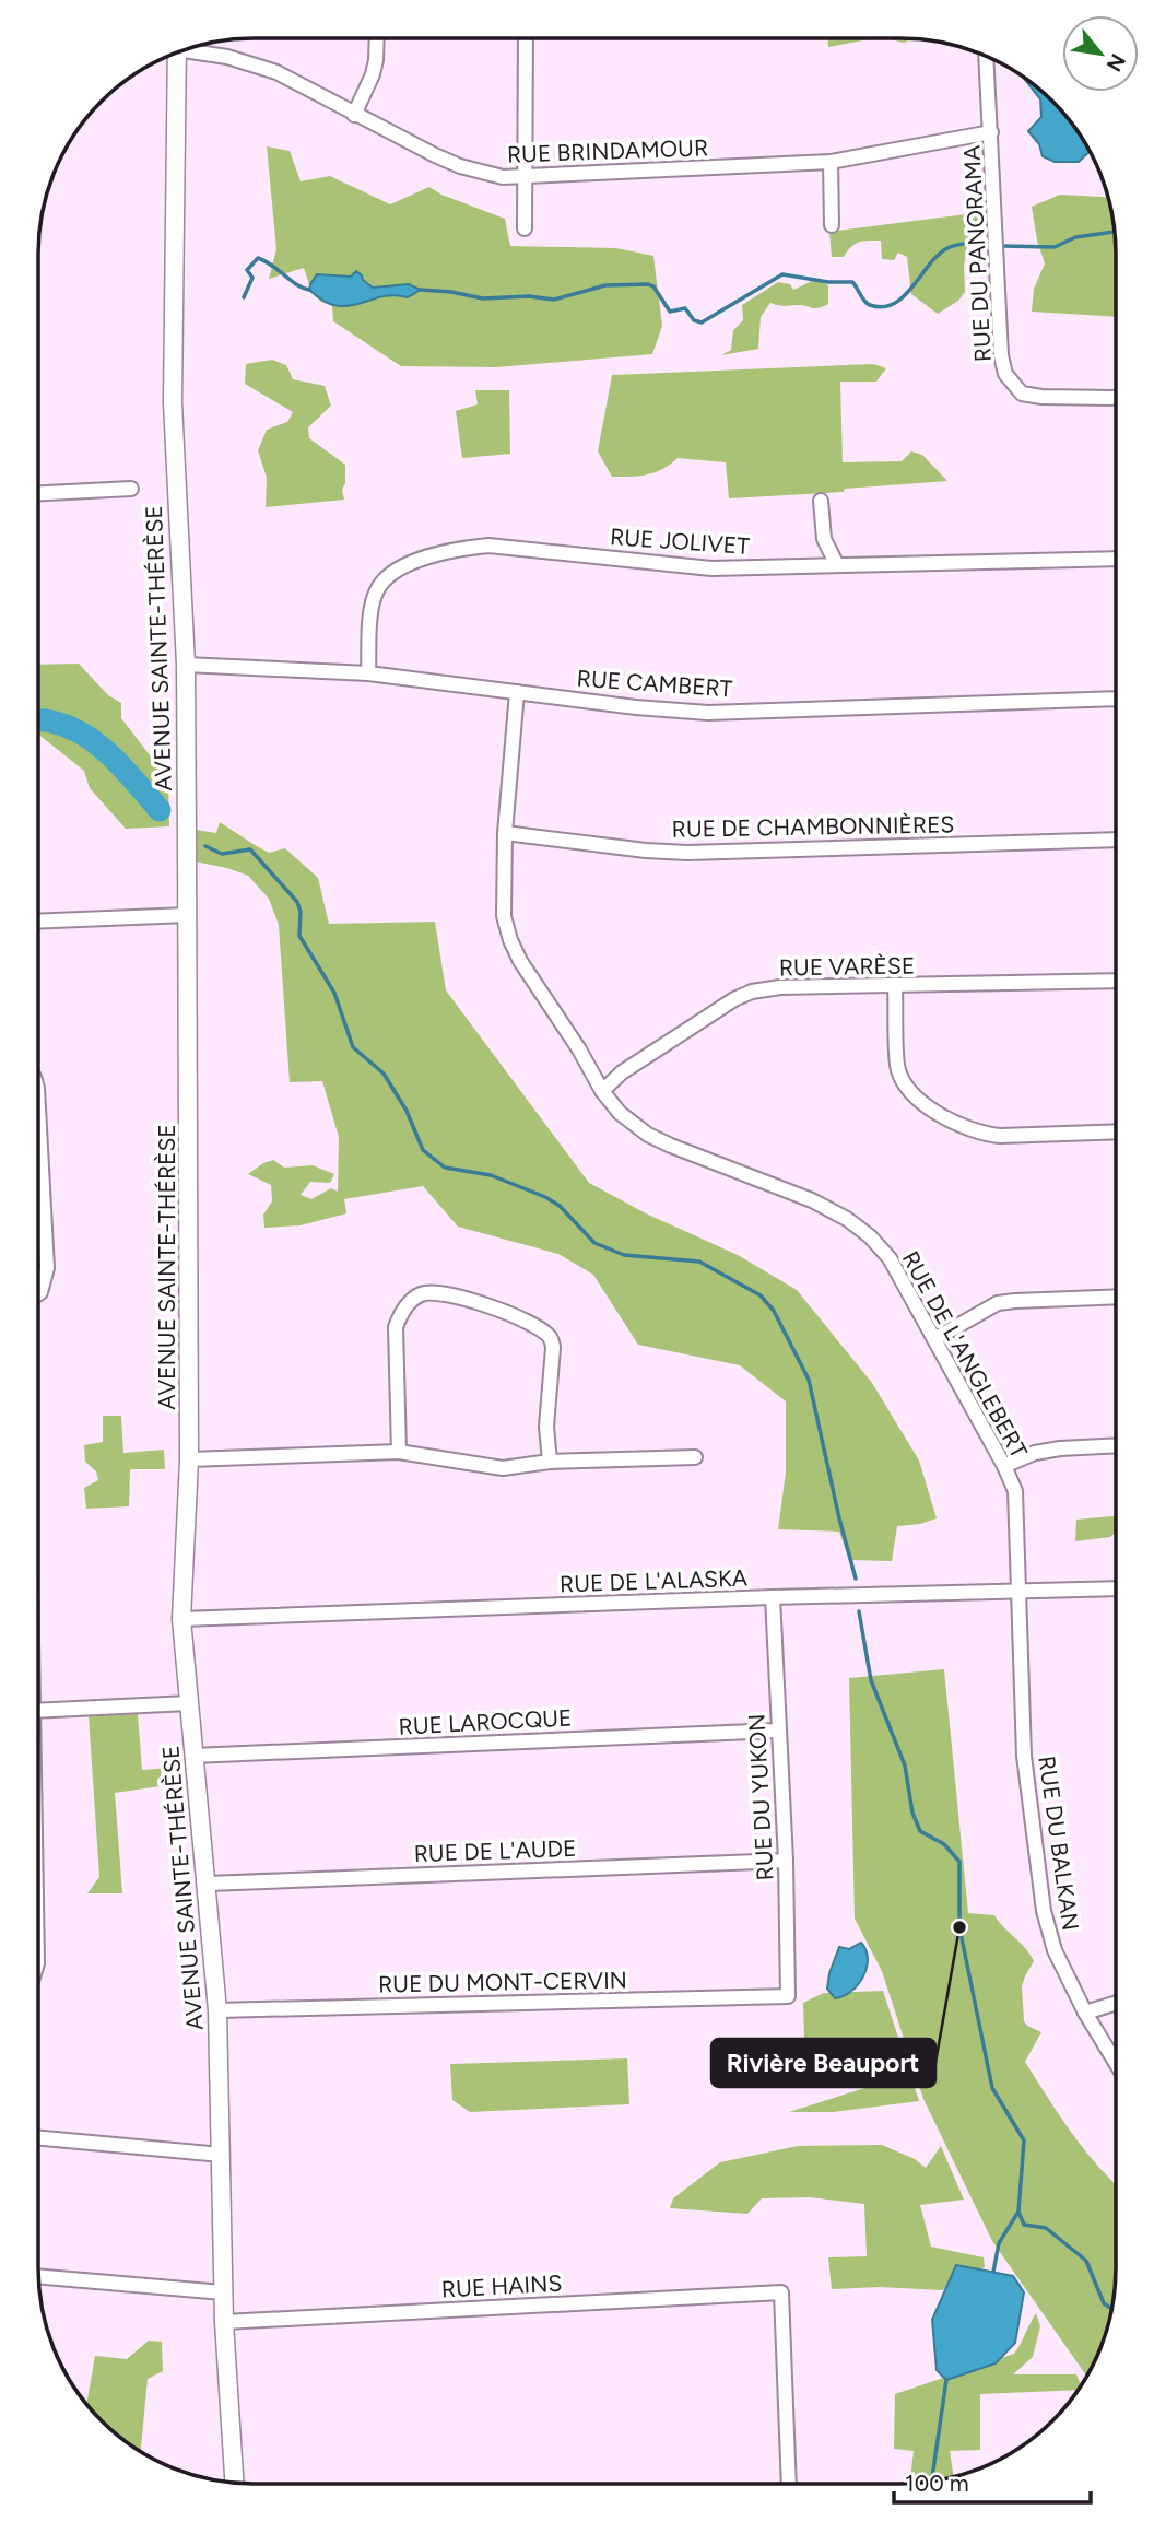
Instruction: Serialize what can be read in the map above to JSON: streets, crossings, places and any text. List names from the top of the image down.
{
  "streets": {
    "street": [
      "RUE BRINDAMOUR",
      "RUE DU PANORAMA",
      "RUE JOLIVET",
      "AVENUE SAINTE-THÉRÈSE",
      "RUE CAMBERT",
      "RUE DE CHAMBONNIÈRES",
      "RUE VARÈSE",
      "RUE DE L'ANGLEBERT",
      "RUE DE L'ALASKA",
      "RUE LAROCQUE",
      "RUE DU YUKON",
      "RUE DU BALKAN",
      "RUE DE L'AUDE",
      "RUE DU MONT-CERVIN",
      "RUE HAINS"
    ]
  },
  "crossings": [
    ["RUE BRINDAMOUR", "RUE DU PANORAMA"],
    ["RUE JOLIVET", "RUE CAMBERT"],
    ["AVENUE SAINTE-THÉRÈSE", "RUE CAMBERT"],
    ["AVENUE SAINTE-THÉRÈSE", "RUE DE L'ALASKA"],
    ["AVENUE SAINTE-THÉRÈSE", "RUE LAROCQUE"],
    ["AVENUE SAINTE-THÉRÈSE", "RUE DE L'AUDE"],
    ["AVENUE SAINTE-THÉRÈSE", "RUE DU MONT-CERVIN"],
    ["AVENUE SAINTE-THÉRÈSE", "RUE HAINS"],
    ["RUE CAMBERT", "RUE DE L'ANGLEBERT"],
    ["RUE DE CHAMBONNIÈRES", "RUE DE L'ANGLEBERT"],
    ["RUE VARÈSE", "RUE DE L'ANGLEBERT"],
    ["RUE DE L'ANGLEBERT", "RUE DE L'ALASKA"],
    ["RUE DE L'ANGLEBERT", "RUE DU BALKAN"],
    ["RUE DE L'ALASKA", "RUE DU YUKON"],
    ["RUE DE L'ALASKA", "RUE DU BALKAN"],
    ["RUE LAROCQUE", "RUE DU YUKON"],
    ["RUE DU YUKON", "RUE DE L'AUDE"],
    ["RUE DU YUKON", "RUE DU MONT-CERVIN"]
  ],
  "places": ["Rivière Beauport"],
  "scale_bar": "100 m",
  "north": "bottom right"
}
